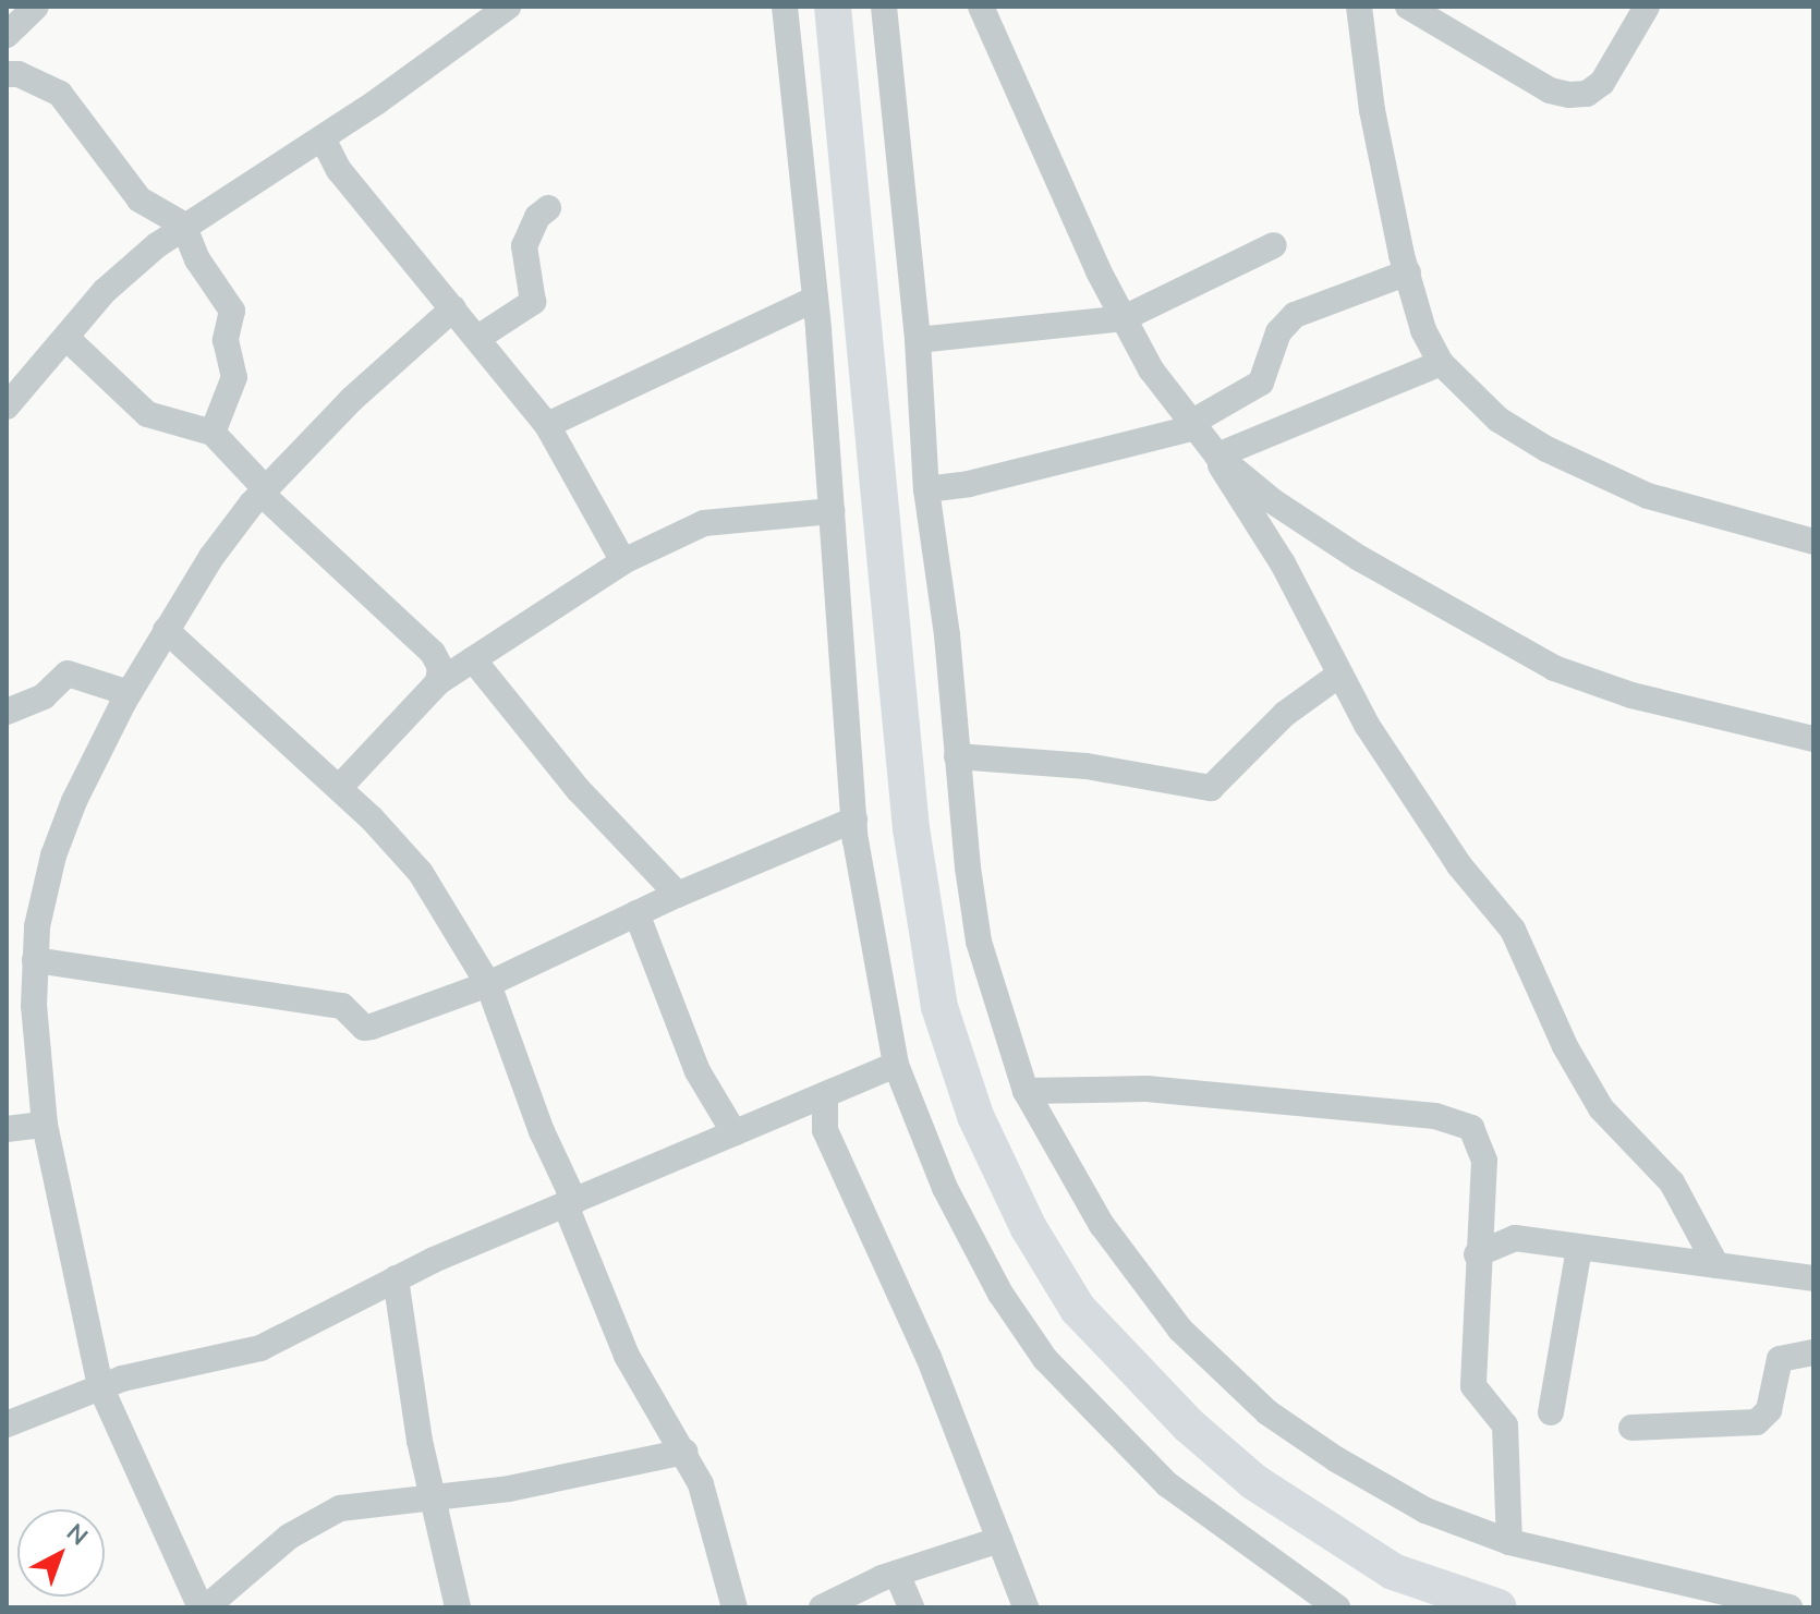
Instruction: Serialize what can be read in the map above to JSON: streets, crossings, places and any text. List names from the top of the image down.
{
  "north": "top right"
}
